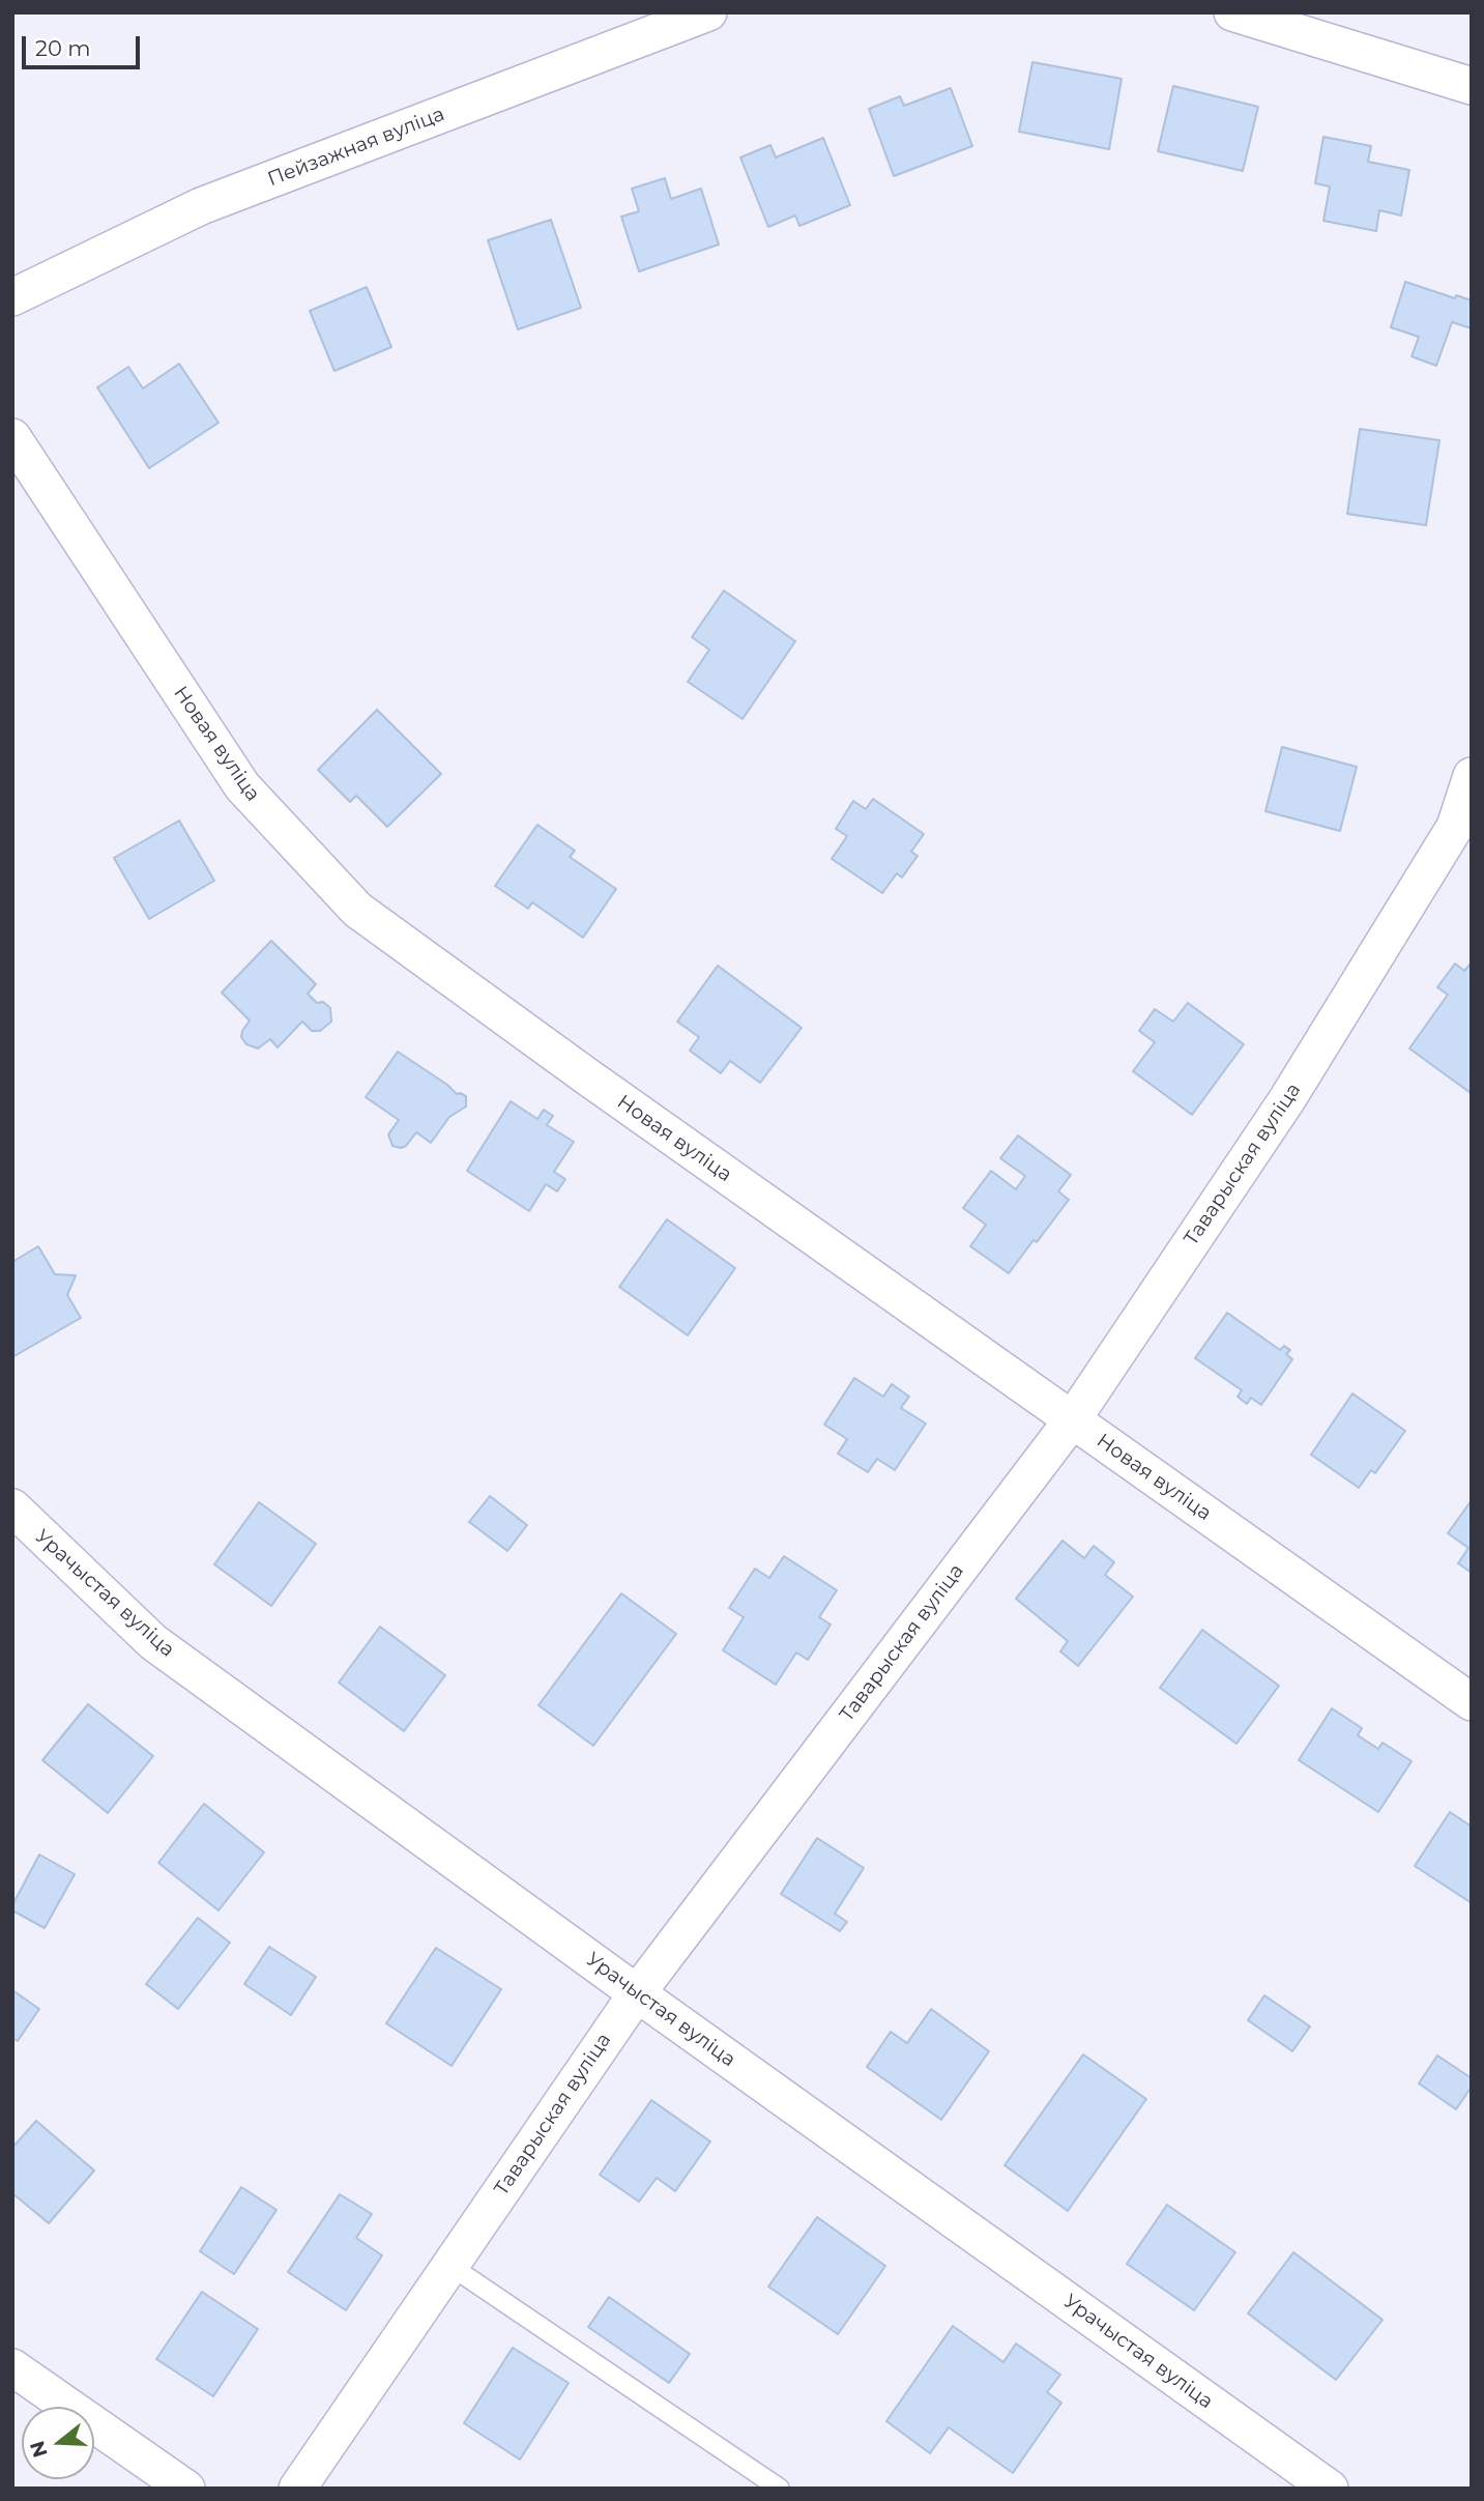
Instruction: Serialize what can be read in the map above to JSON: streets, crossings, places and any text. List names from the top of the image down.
{
  "streets": {
    "street": [
      "Пейзажная вуліца",
      "Новая вуліца",
      "Таварыская вуліца",
      "Урачыстая вуліца"
    ]
  },
  "crossings": [
    ["Новая вуліца", "Таварыская вуліца"],
    ["Таварыская вуліца", "Урачыстая вуліца"]
  ],
  "scale_bar": "20 m",
  "north": "left"
}
